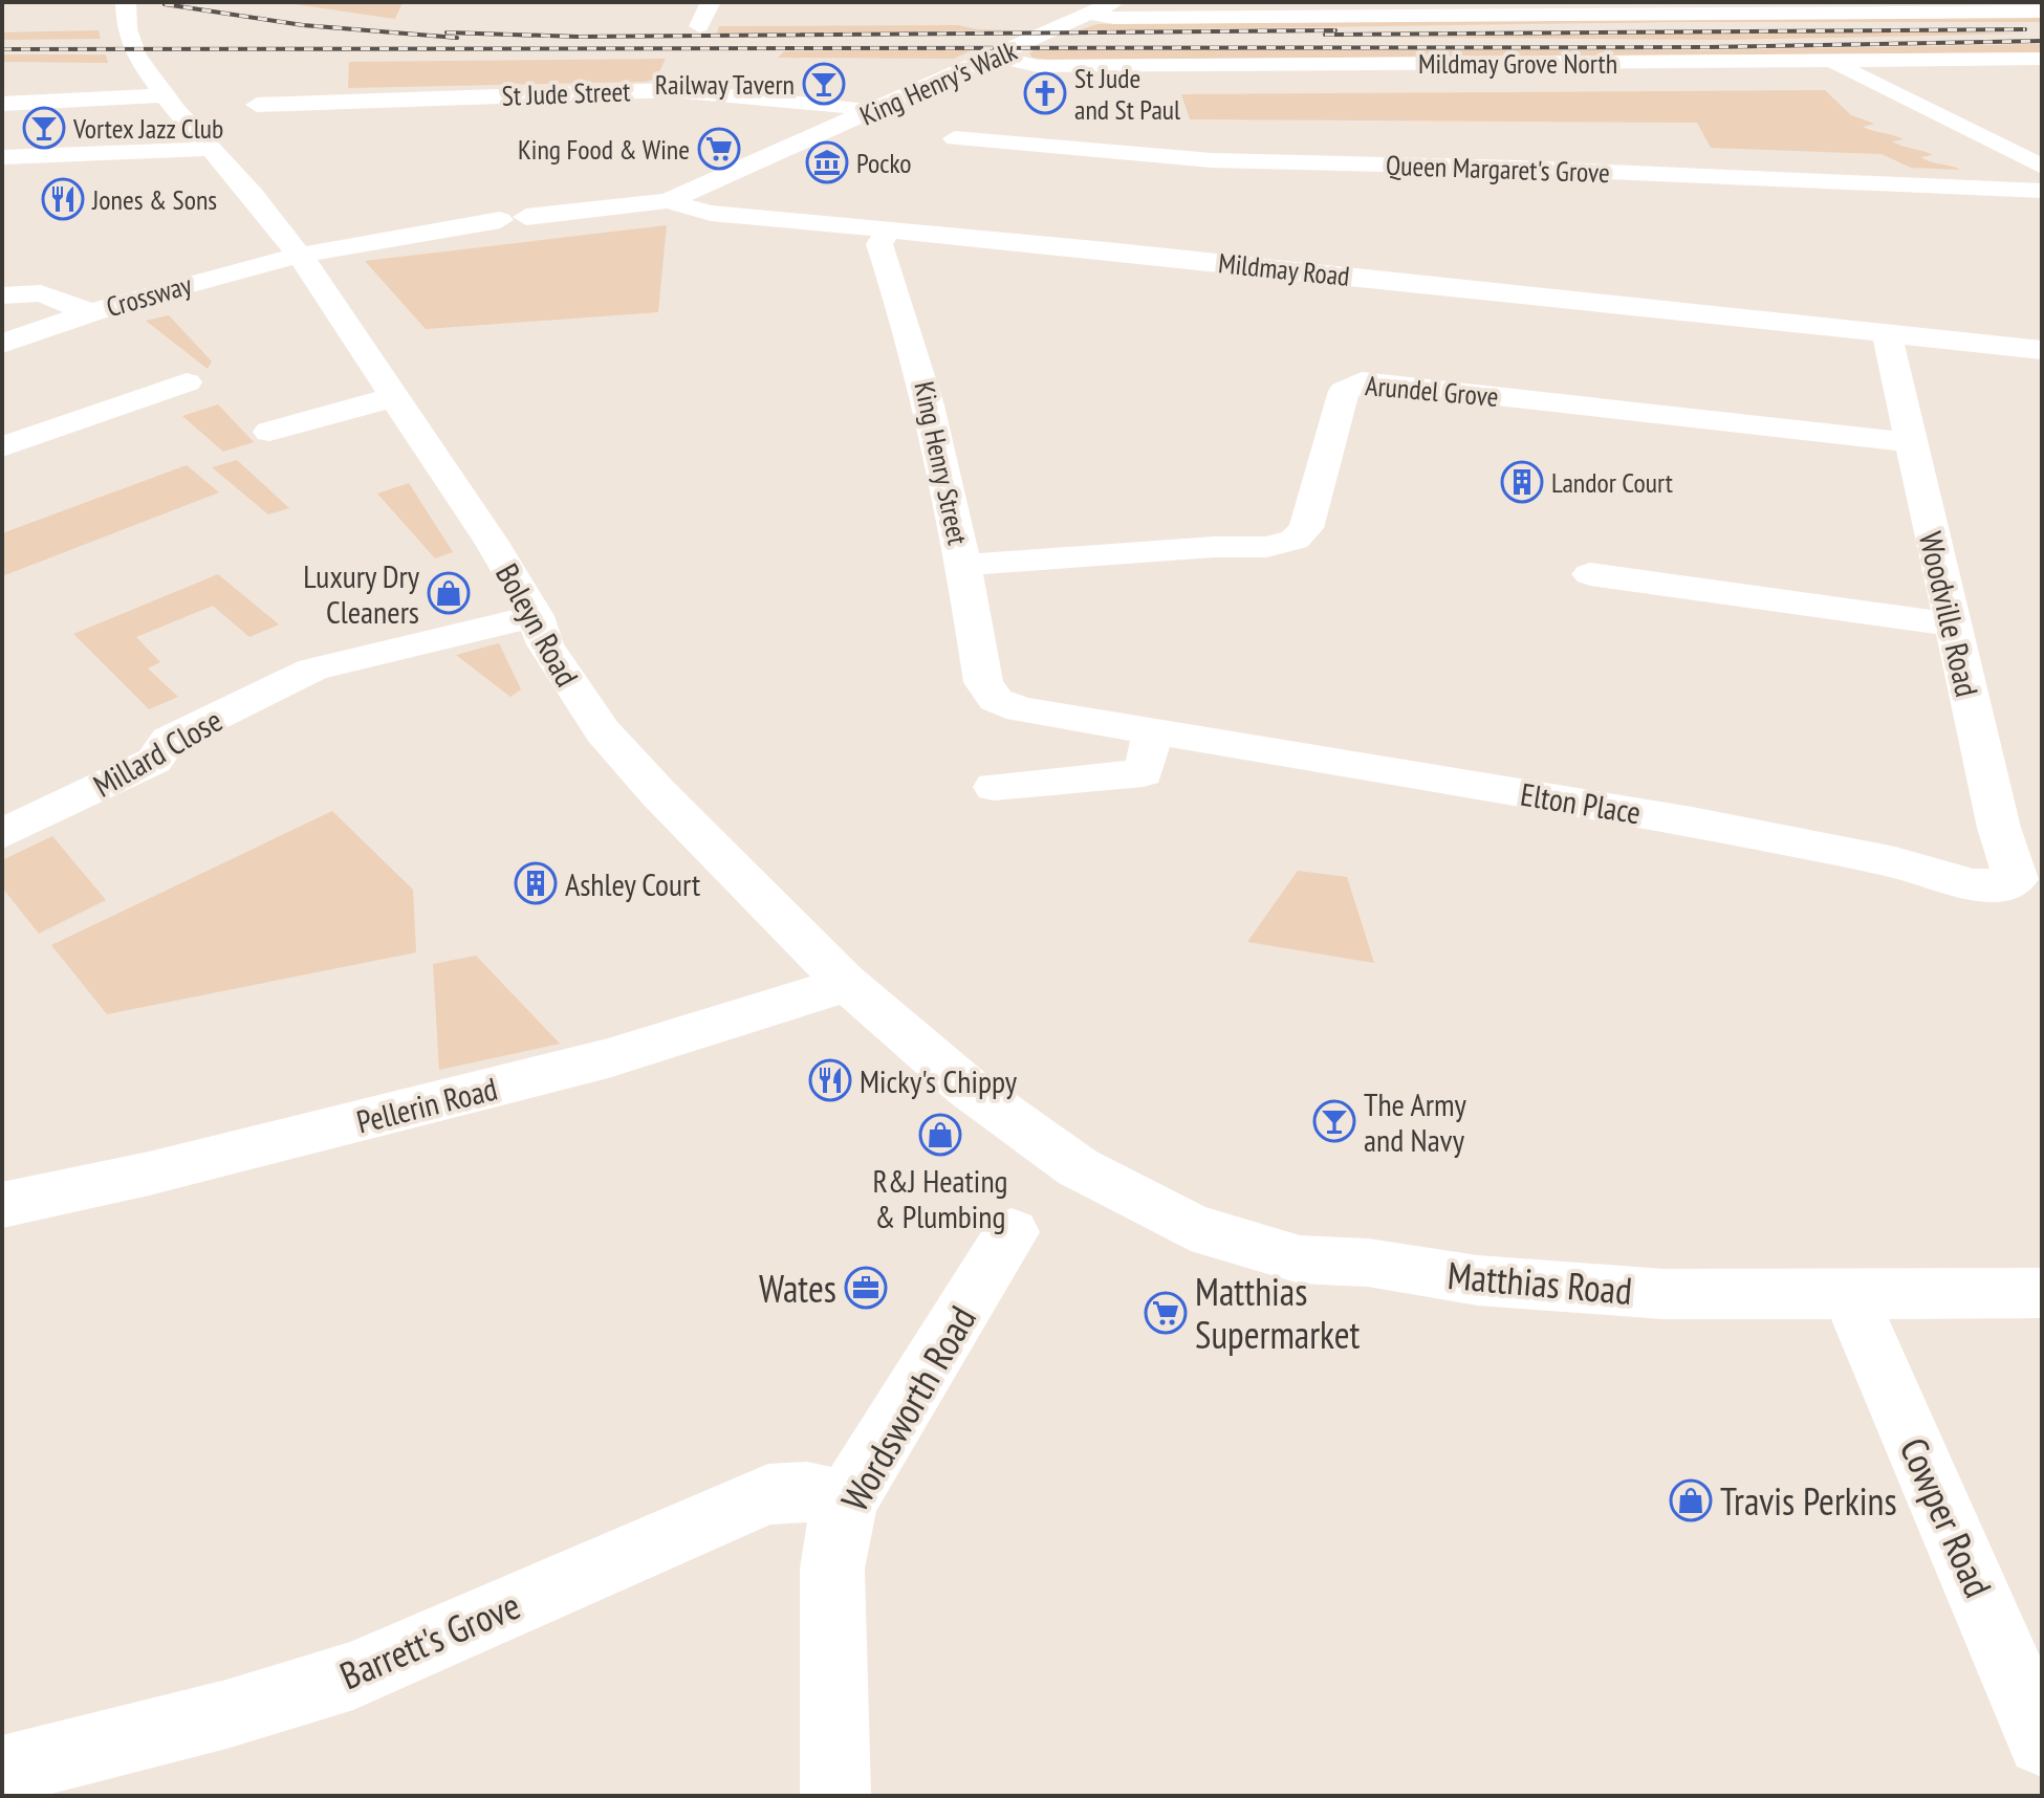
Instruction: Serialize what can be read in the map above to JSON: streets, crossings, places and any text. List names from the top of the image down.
{
  "streets": {
    "street": [
      "Mildmay Grove North",
      "King Henry's Walk",
      "St Jude Street",
      "Queen Margaret's Grove",
      "Mildmay Road",
      "Crossway",
      "Arundel Grove",
      "King Henry Street",
      "Woodville Road",
      "Boleyn Road",
      "Millard Close",
      "Elton Place",
      "Pellerin Road",
      "Matthias Road",
      "Wordsworth Road",
      "Cowper Road",
      "Barrett's Grove"
    ]
  },
  "crossings": [
    ["Mildmay Grove North", "King Henry's Walk"],
    ["King Henry's Walk", "St Jude Street"],
    ["King Henry's Walk", "Mildmay Road"],
    ["Mildmay Road", "Crossway"],
    ["Mildmay Road", "King Henry Street"],
    ["Mildmay Road", "Woodville Road"],
    ["Mildmay Road", "Boleyn Road"],
    ["Crossway", "Boleyn Road"],
    ["Arundel Grove", "King Henry Street"],
    ["Arundel Grove", "Woodville Road"],
    ["King Henry Street", "Elton Place"],
    ["Woodville Road", "Elton Place"],
    ["Boleyn Road", "Millard Close"],
    ["Boleyn Road", "Pellerin Road"],
    ["Boleyn Road", "Matthias Road"],
    ["Matthias Road", "Cowper Road"],
    ["Wordsworth Road", "Barrett's Grove"]
  ],
  "places": {
    "bar": ["Railway Tavern", "Vortex Jazz Club", "The Army and Navy"],
    "church": ["St Jude and St Paul"],
    "supermarket": ["King Food & Wine", "Matthias Supermarket"],
    "museum": ["Pocko"],
    "restaurant": ["Jones & Sons", "Micky's Chippy"],
    "building": ["Landor Court", "Ashley Court"],
    "shop": ["Luxury Dry Cleaners", "R&J Heating & Plumbing", "Travis Perkins"],
    "office": ["Wates"]
  }
}
